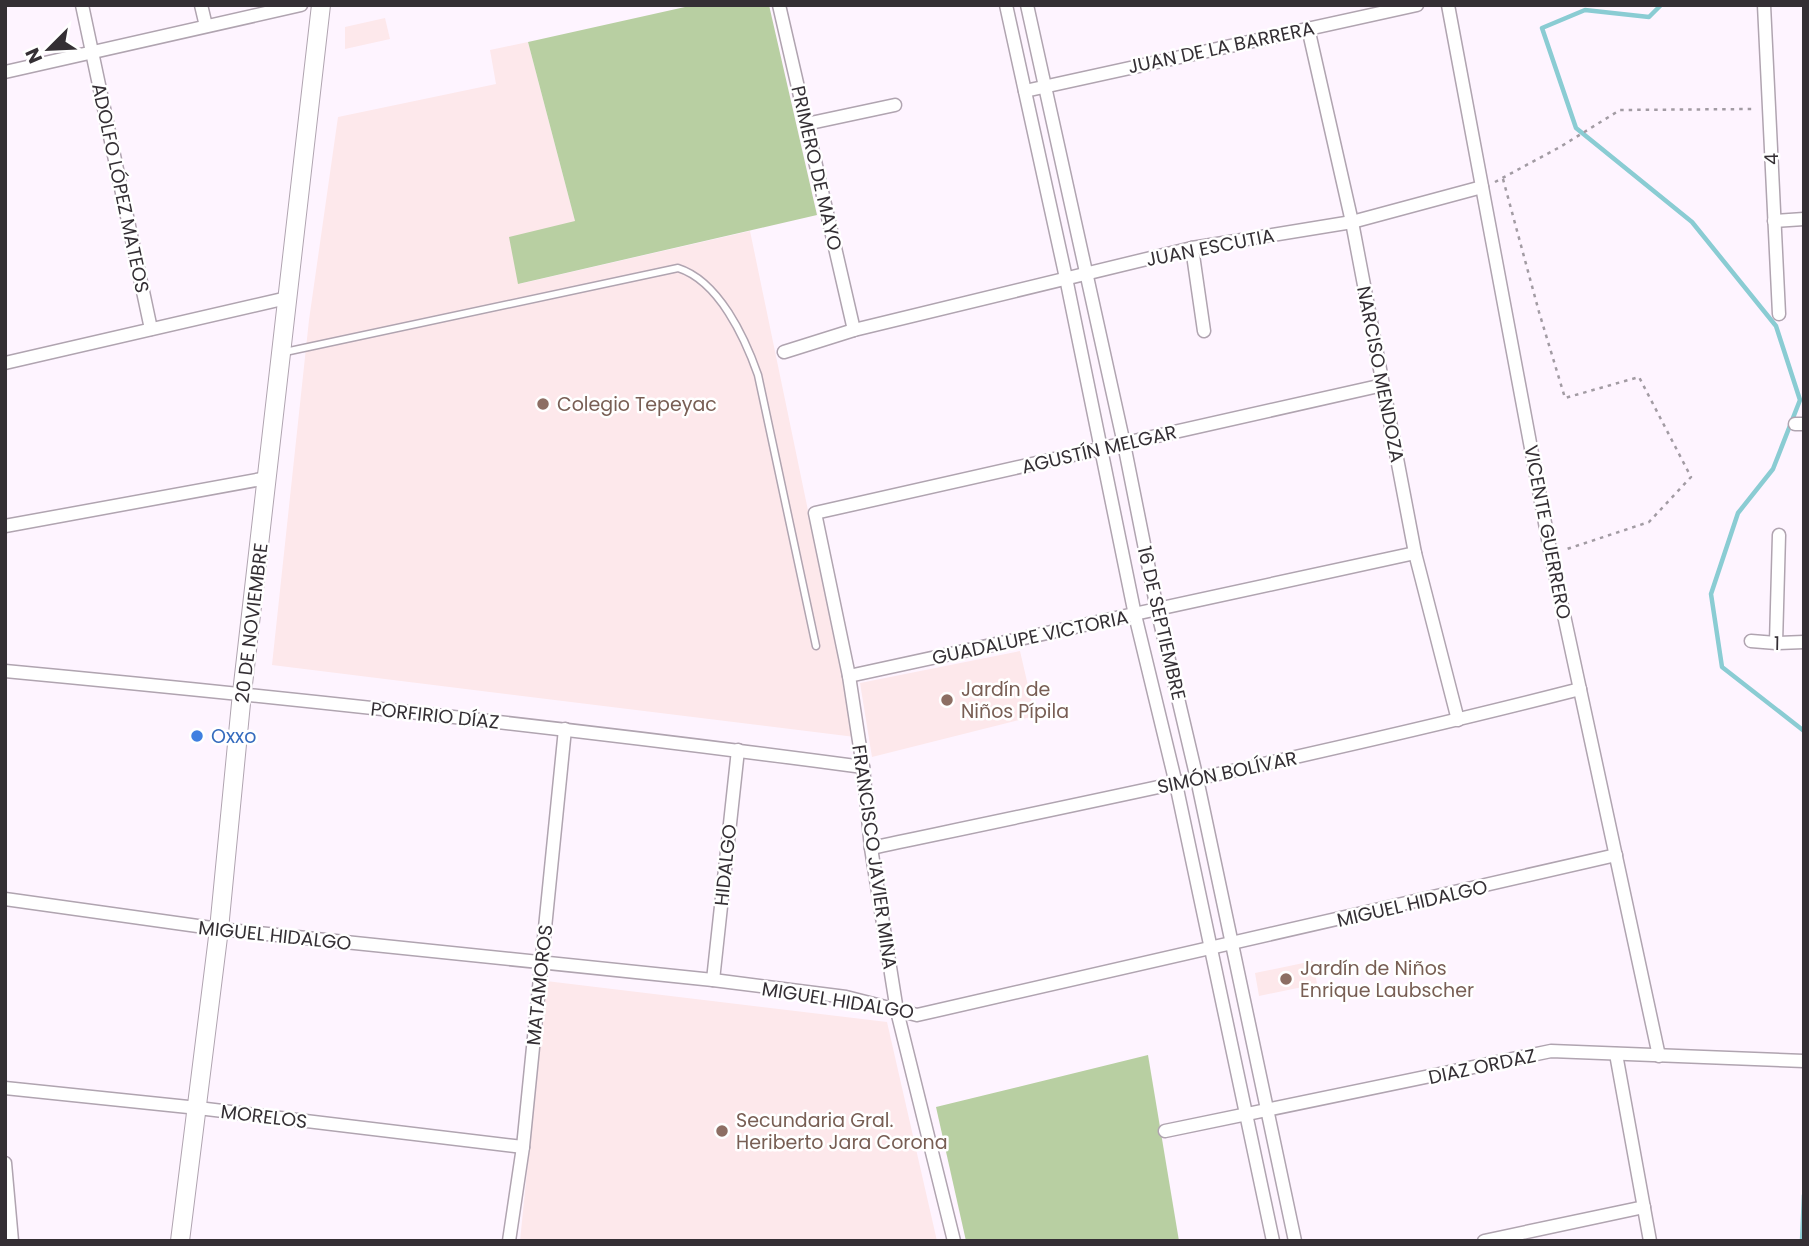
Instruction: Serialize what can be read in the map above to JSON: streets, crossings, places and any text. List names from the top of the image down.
{
  "streets": {
    "main road": ["20 DE NOVIEMBRE"],
    "street": [
      "JUAN DE LA BARRERA",
      "4",
      "PRIMERO DE MAYO",
      "ADOLFO LÓPEZ MATEOS",
      "JUAN ESCUTIA",
      "NARCISO MENDOZA",
      "AGUSTÍN MELGAR",
      "VICENTE GUERRERO",
      "16 DE SEPTIEMBRE",
      "GUADALUPE VICTORIA",
      "1",
      "PORFIRIO DÍAZ",
      "SIMÓN BOLÍVAR",
      "FRANCISCO JAVIER MINA",
      "HIDALGO",
      "MIGUEL HIDALGO",
      "MATAMOROS",
      "DIAZ ORDAZ",
      "MORELOS"
    ]
  },
  "crossings": [
    ["JUAN DE LA BARRERA", "NARCISO MENDOZA"],
    ["JUAN DE LA BARRERA", "16 DE SEPTIEMBRE"],
    ["PRIMERO DE MAYO", "JUAN ESCUTIA"],
    ["JUAN ESCUTIA", "NARCISO MENDOZA"],
    ["JUAN ESCUTIA", "VICENTE GUERRERO"],
    ["JUAN ESCUTIA", "16 DE SEPTIEMBRE"],
    ["NARCISO MENDOZA", "AGUSTÍN MELGAR"],
    ["NARCISO MENDOZA", "GUADALUPE VICTORIA"],
    ["NARCISO MENDOZA", "SIMÓN BOLÍVAR"],
    ["AGUSTÍN MELGAR", "16 DE SEPTIEMBRE"],
    ["AGUSTÍN MELGAR", "FRANCISCO JAVIER MINA"],
    ["VICENTE GUERRERO", "SIMÓN BOLÍVAR"],
    ["VICENTE GUERRERO", "MIGUEL HIDALGO"],
    ["VICENTE GUERRERO", "DIAZ ORDAZ"],
    ["20 DE NOVIEMBRE", "PORFIRIO DÍAZ"],
    ["20 DE NOVIEMBRE", "MIGUEL HIDALGO"],
    ["20 DE NOVIEMBRE", "MORELOS"],
    ["16 DE SEPTIEMBRE", "GUADALUPE VICTORIA"],
    ["16 DE SEPTIEMBRE", "SIMÓN BOLÍVAR"],
    ["16 DE SEPTIEMBRE", "MIGUEL HIDALGO"],
    ["16 DE SEPTIEMBRE", "DIAZ ORDAZ"],
    ["GUADALUPE VICTORIA", "FRANCISCO JAVIER MINA"],
    ["PORFIRIO DÍAZ", "FRANCISCO JAVIER MINA"],
    ["PORFIRIO DÍAZ", "HIDALGO"],
    ["PORFIRIO DÍAZ", "MATAMOROS"],
    ["SIMÓN BOLÍVAR", "FRANCISCO JAVIER MINA"],
    ["FRANCISCO JAVIER MINA", "MIGUEL HIDALGO"],
    ["HIDALGO", "MIGUEL HIDALGO"],
    ["MIGUEL HIDALGO", "MATAMOROS"],
    ["MATAMOROS", "MORELOS"]
  ],
  "places": [
    "Colegio Tepeyac",
    "Jardín de Niños Pípila",
    "Oxxo",
    "Jardín de Niños Enrique Laubscher",
    "Secundaria Gral. Heriberto Jara Corona"
  ],
  "north": "bottom left"
}
